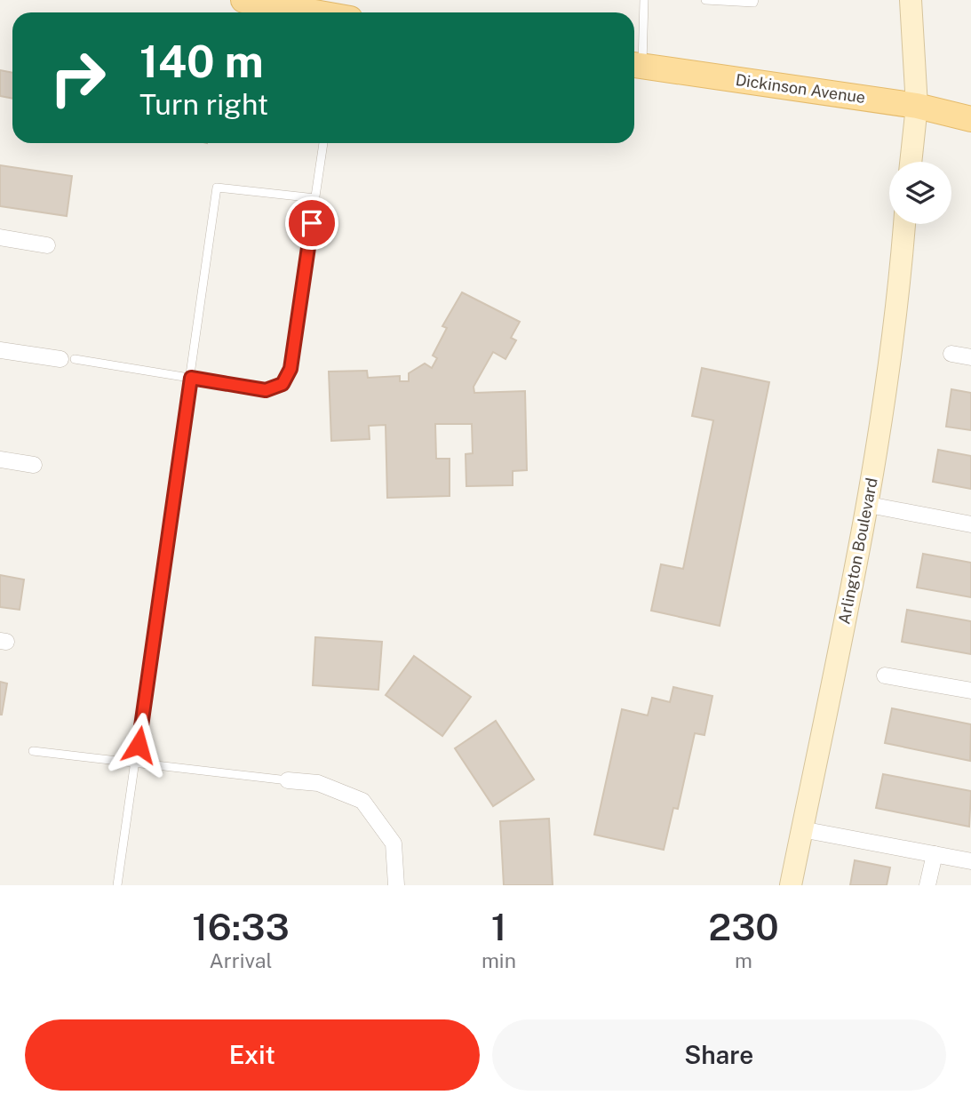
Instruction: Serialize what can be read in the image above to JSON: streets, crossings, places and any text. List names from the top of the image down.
{
  "streets": {
    "main road": ["Dickinson Avenue", "Arlington Boulevard"]
  },
  "page": {
    "turn": ["140 m", "Turn right"],
    "eta": [
      "16:33",
      "Arrival",
      "1",
      "min",
      "230",
      "m"
    ],
    "buttons": ["Exit", "Share"]
  }
}
